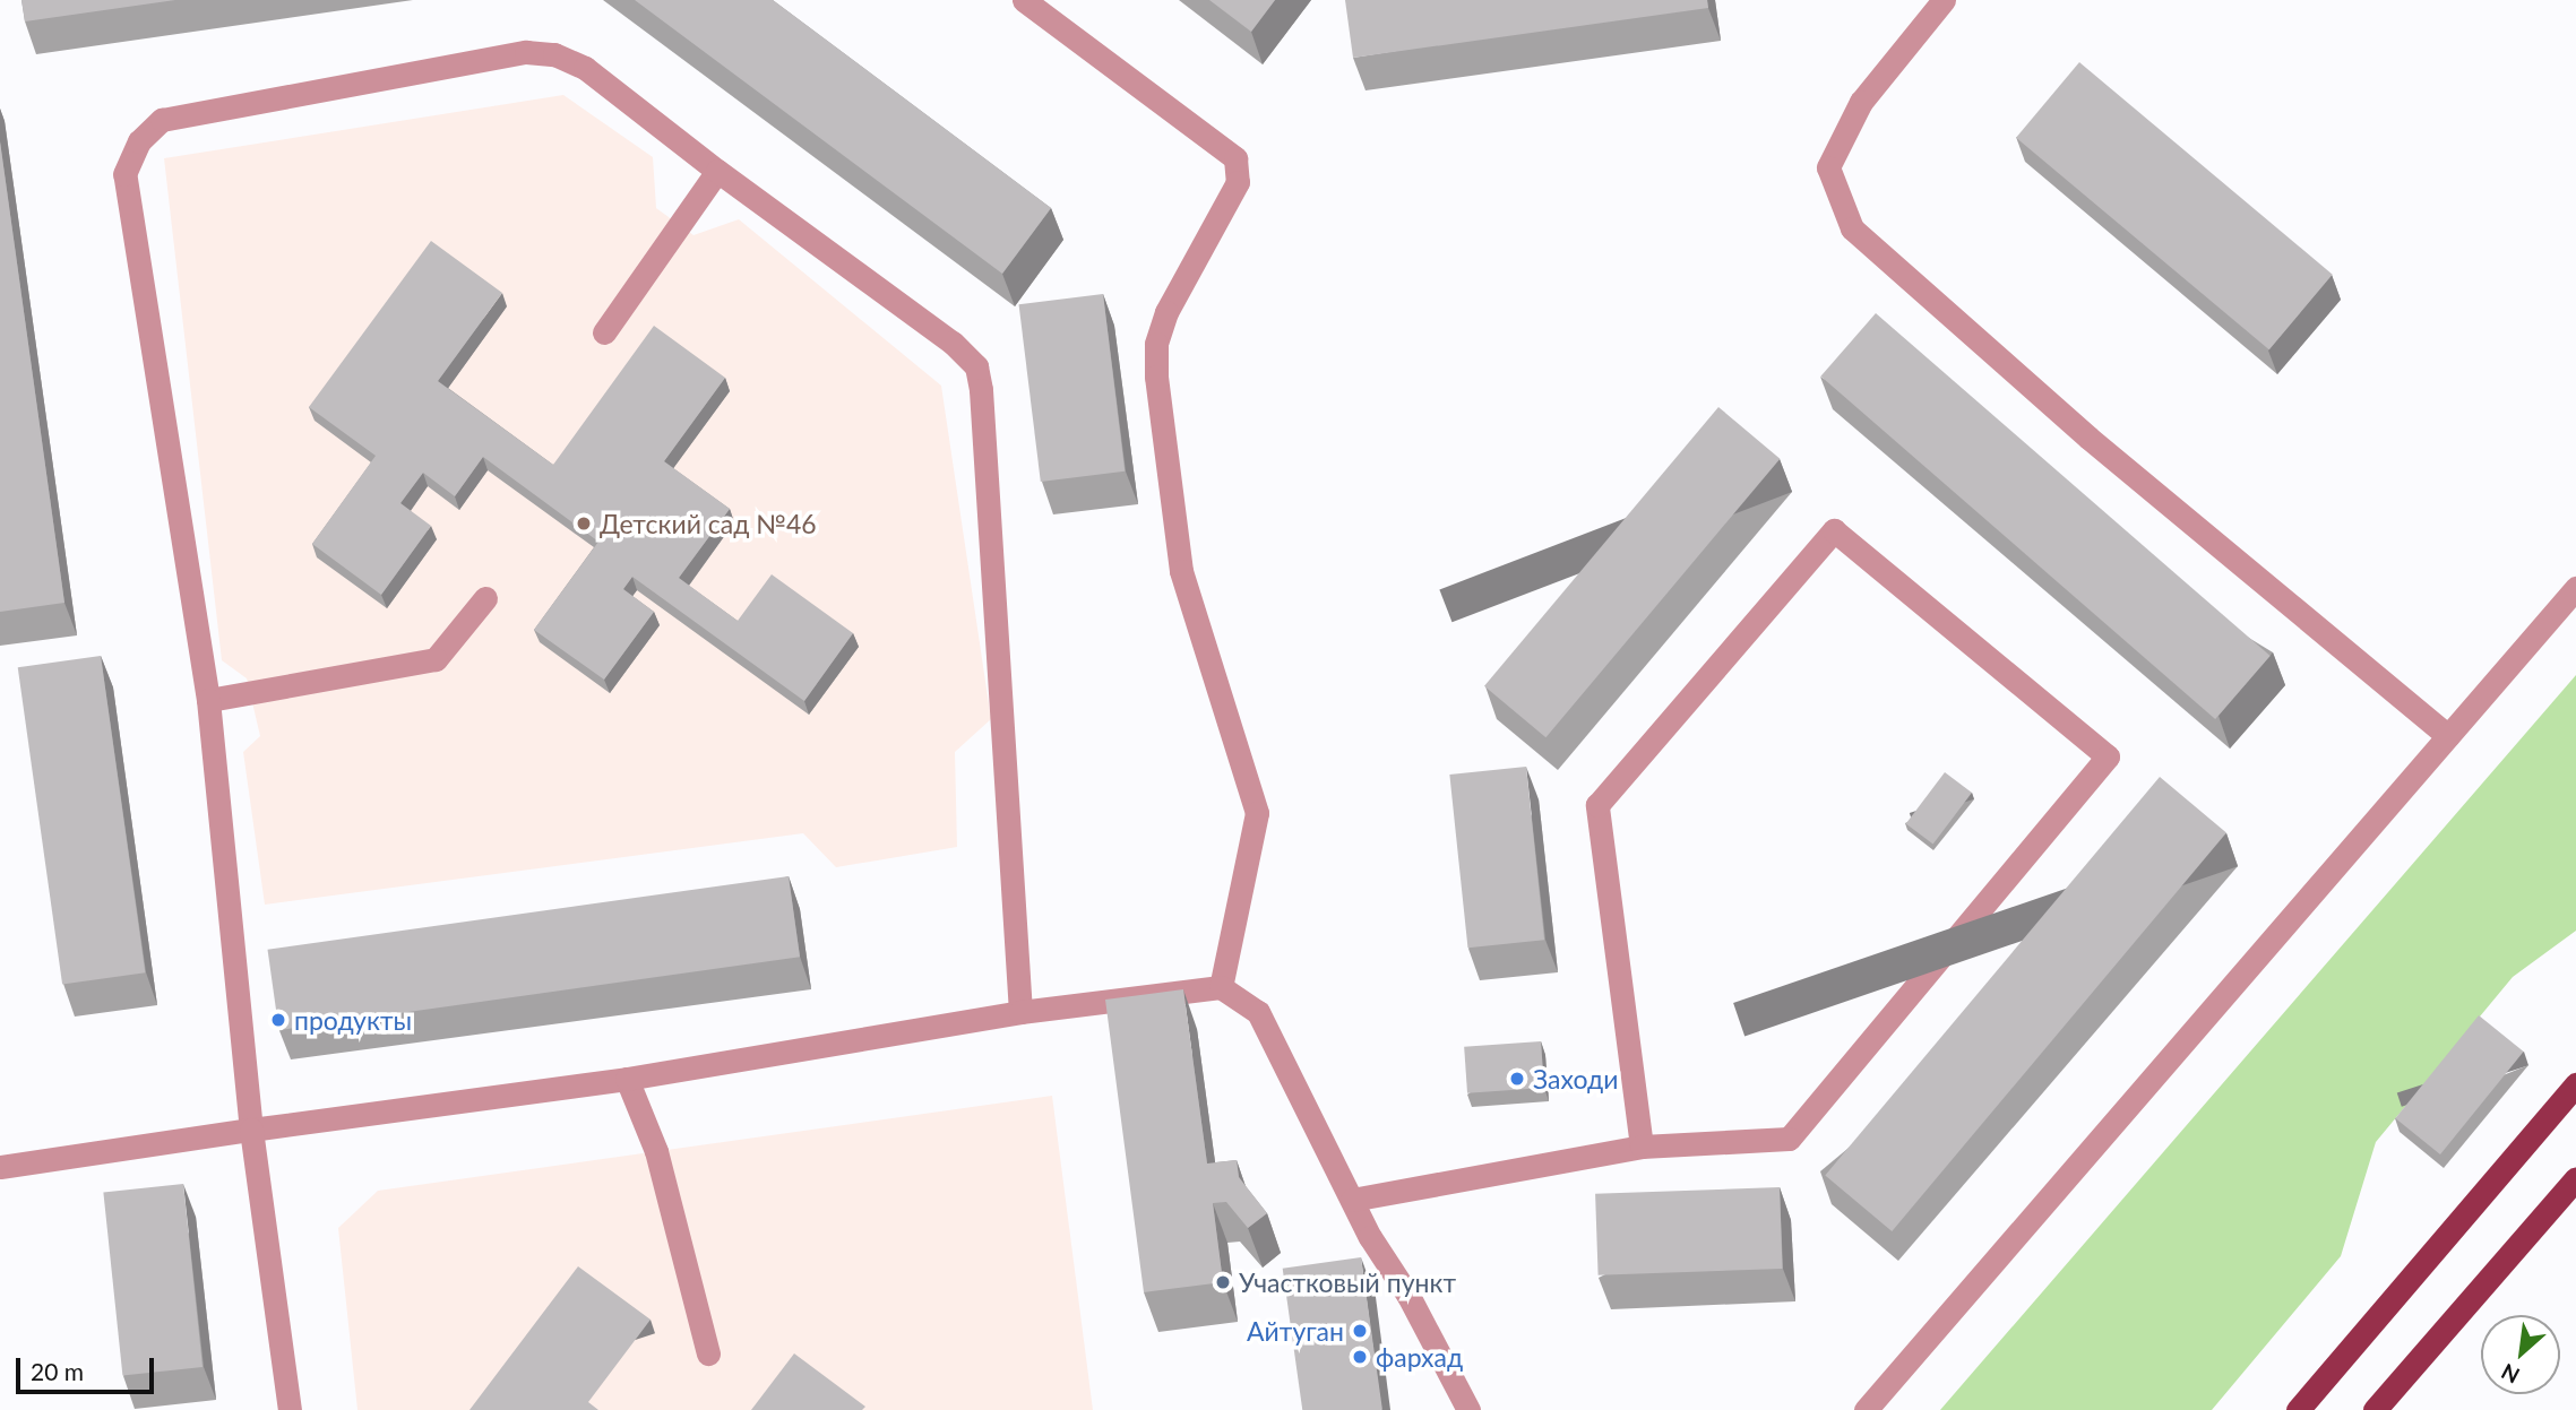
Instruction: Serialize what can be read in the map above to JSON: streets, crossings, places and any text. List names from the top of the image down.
{
  "places": [
    "Детский сад №46",
    "продукты",
    "Заходи",
    "Участковый пункт",
    "Айтуган",
    "фархад"
  ],
  "scale_bar": "20 m",
  "north": "bottom left"
}
